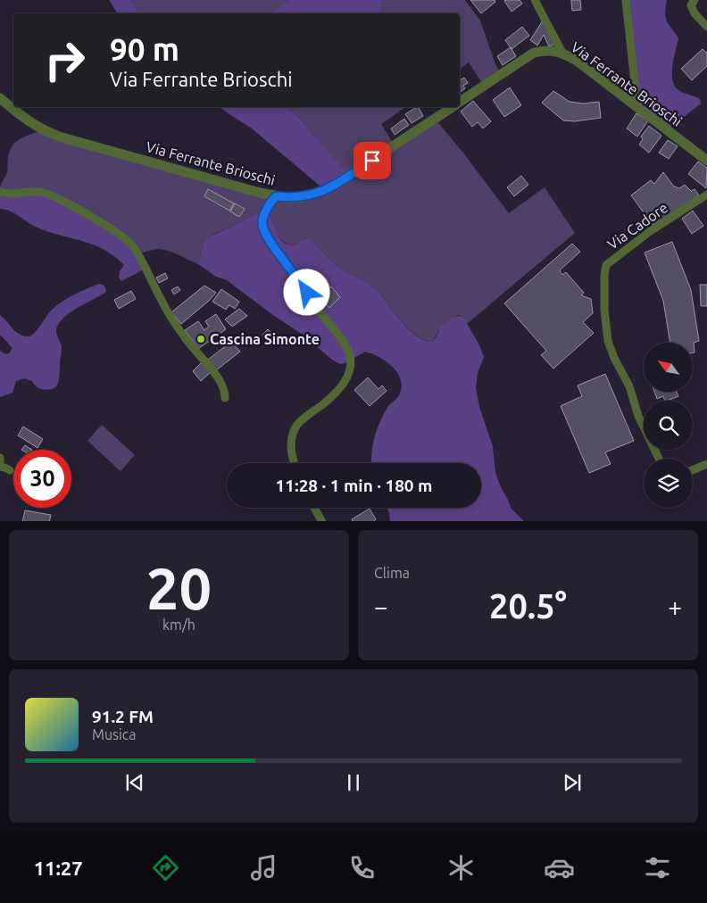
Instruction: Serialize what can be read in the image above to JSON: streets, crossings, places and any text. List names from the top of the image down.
{
  "streets": {
    "street": ["Via Ferrante Brioschi", "Via Cadore"]
  },
  "places": ["Cascina Simonte"],
  "north": "top left",
  "page": {
    "turn": ["90 m", "Via Ferrante Brioschi"],
    "limit": "30",
    "trip": "11:28 · 1 min · 180 m",
    "tile": [
      ["20", "km/h"],
      "Clima"
    ],
    "heat": ["−", "20.5°", "+"],
    "song": ["91.2 FM", "Musica"],
    "tabs": "11:27"
  }
}
